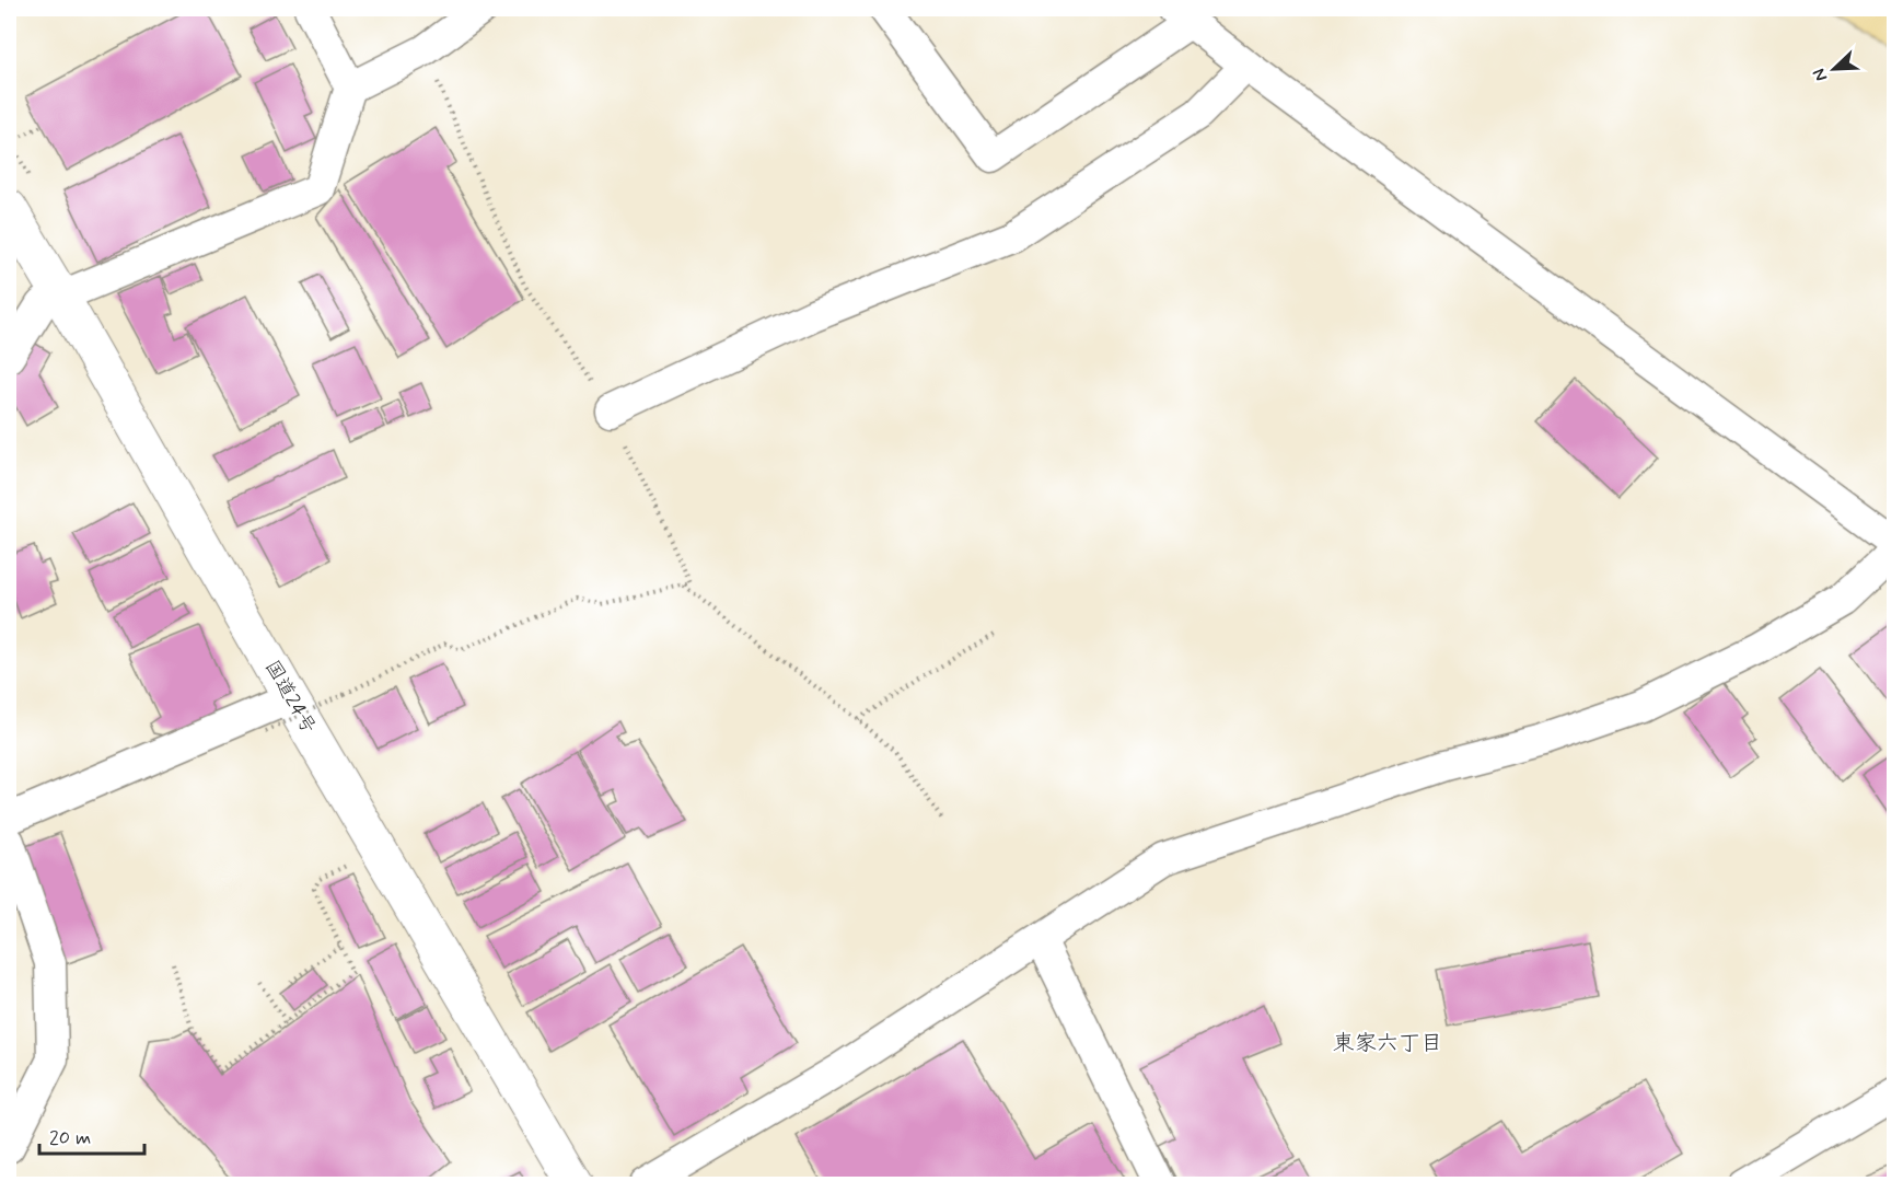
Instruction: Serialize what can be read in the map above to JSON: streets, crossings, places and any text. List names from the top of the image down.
{
  "streets": {
    "highway": ["国道24号"]
  },
  "districts": ["東家六丁目"],
  "scale_bar": "20 m",
  "north": "bottom left"
}
